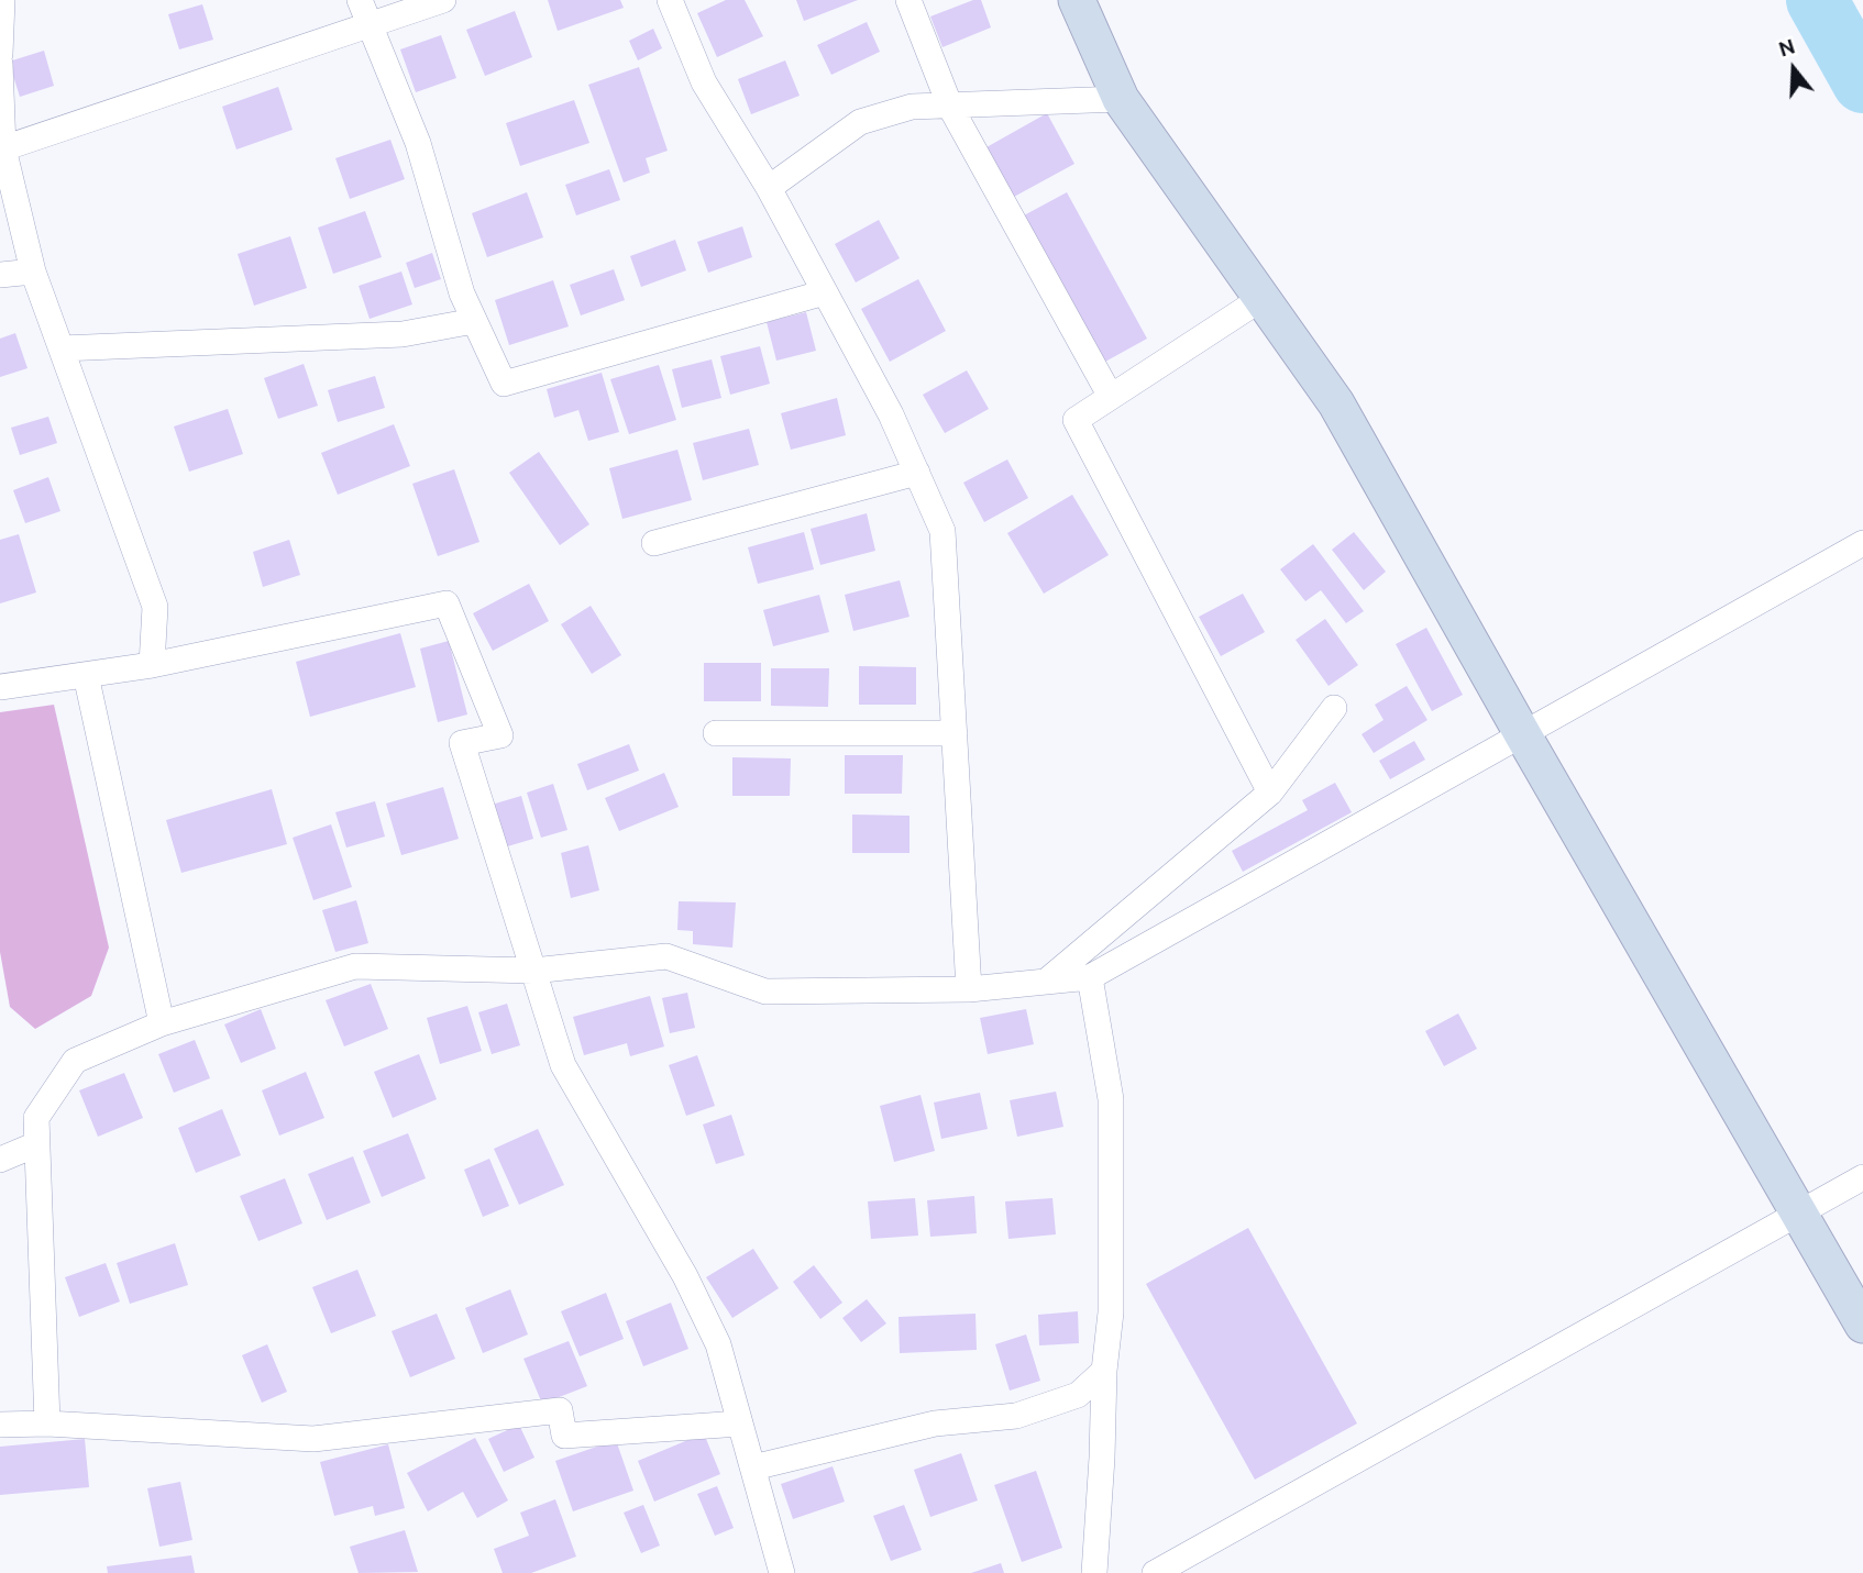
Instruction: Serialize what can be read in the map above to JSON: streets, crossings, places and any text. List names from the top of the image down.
{
  "north": "top"
}
